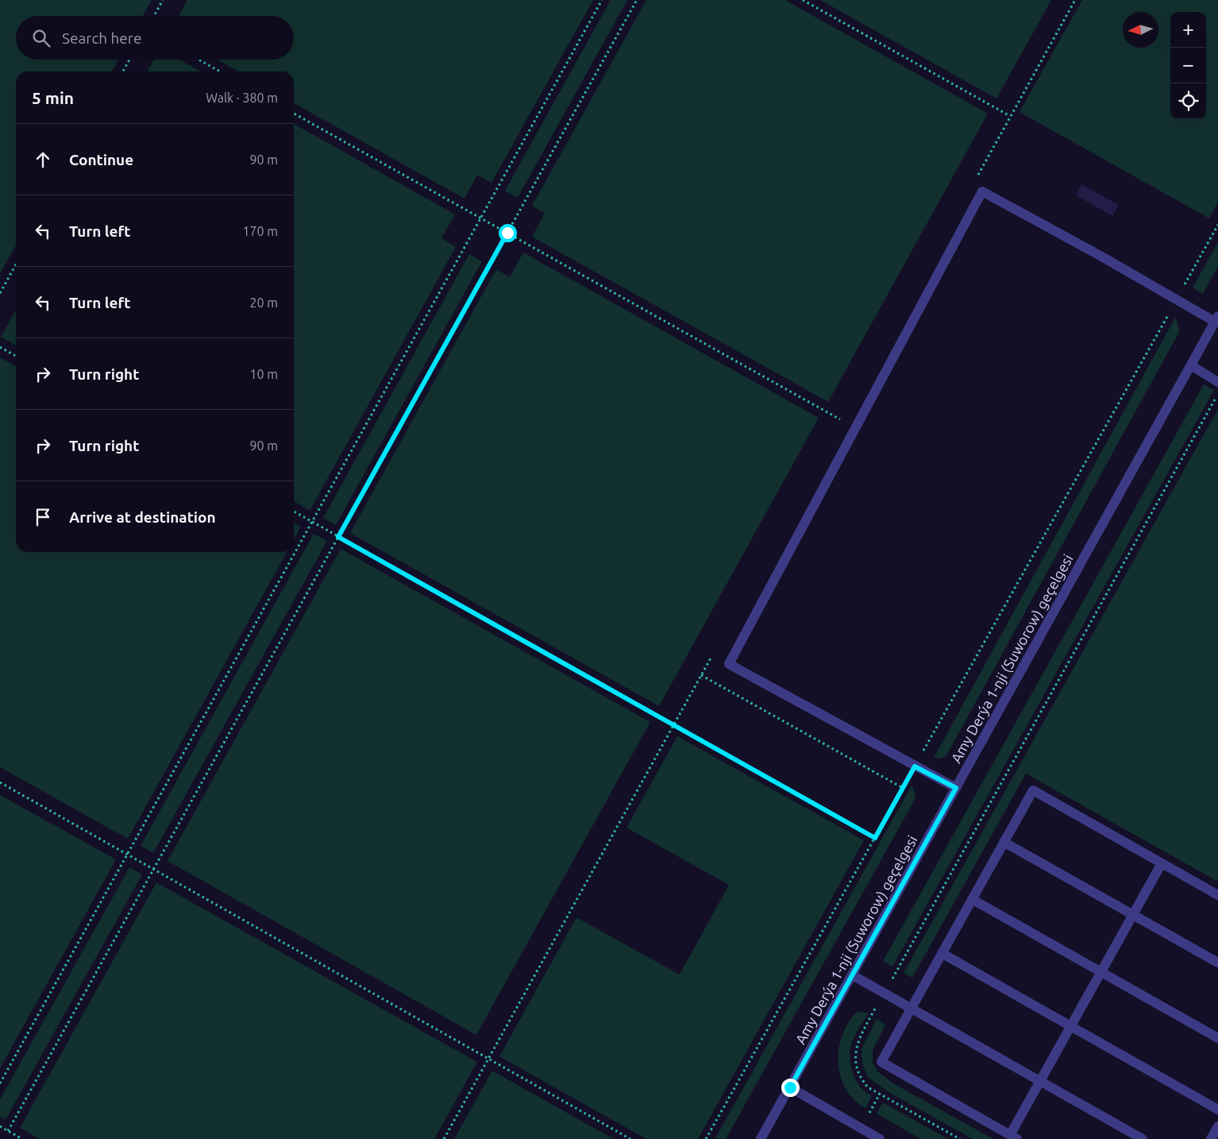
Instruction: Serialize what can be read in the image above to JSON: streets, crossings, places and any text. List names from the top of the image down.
{
  "streets": {
    "street": ["Amy Derýa 1-nji (Suworow) geçelgesi"]
  },
  "north": "left",
  "page": {
    "map_buttons": ["+", "−"],
    "search": "Search here",
    "heading": ["5 min", "Walk · 380 m"],
    "list": [
      ["Continue", "90 m"],
      ["Turn left", "170 m"],
      ["Turn left", "20 m"],
      ["Turn right", "10 m"],
      ["Turn right", "90 m"],
      "Arrive at destination"
    ]
  }
}
